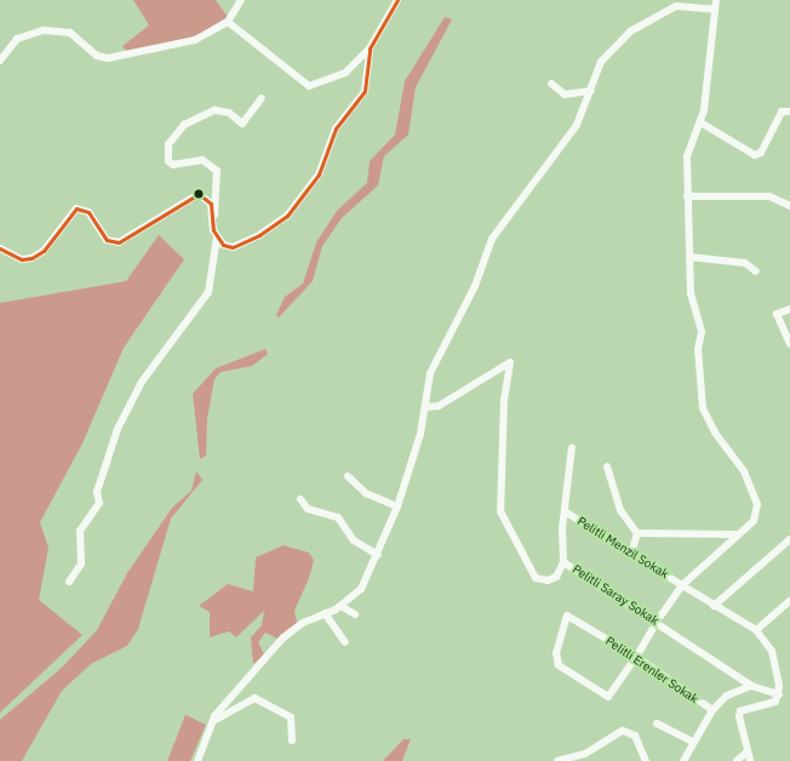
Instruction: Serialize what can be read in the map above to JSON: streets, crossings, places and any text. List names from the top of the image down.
{
  "streets": {
    "street": ["Pelitli Menzil Sokak", "Pelitli Saray Sokak", "Pelitli Erenler Sokak"]
  }
}
